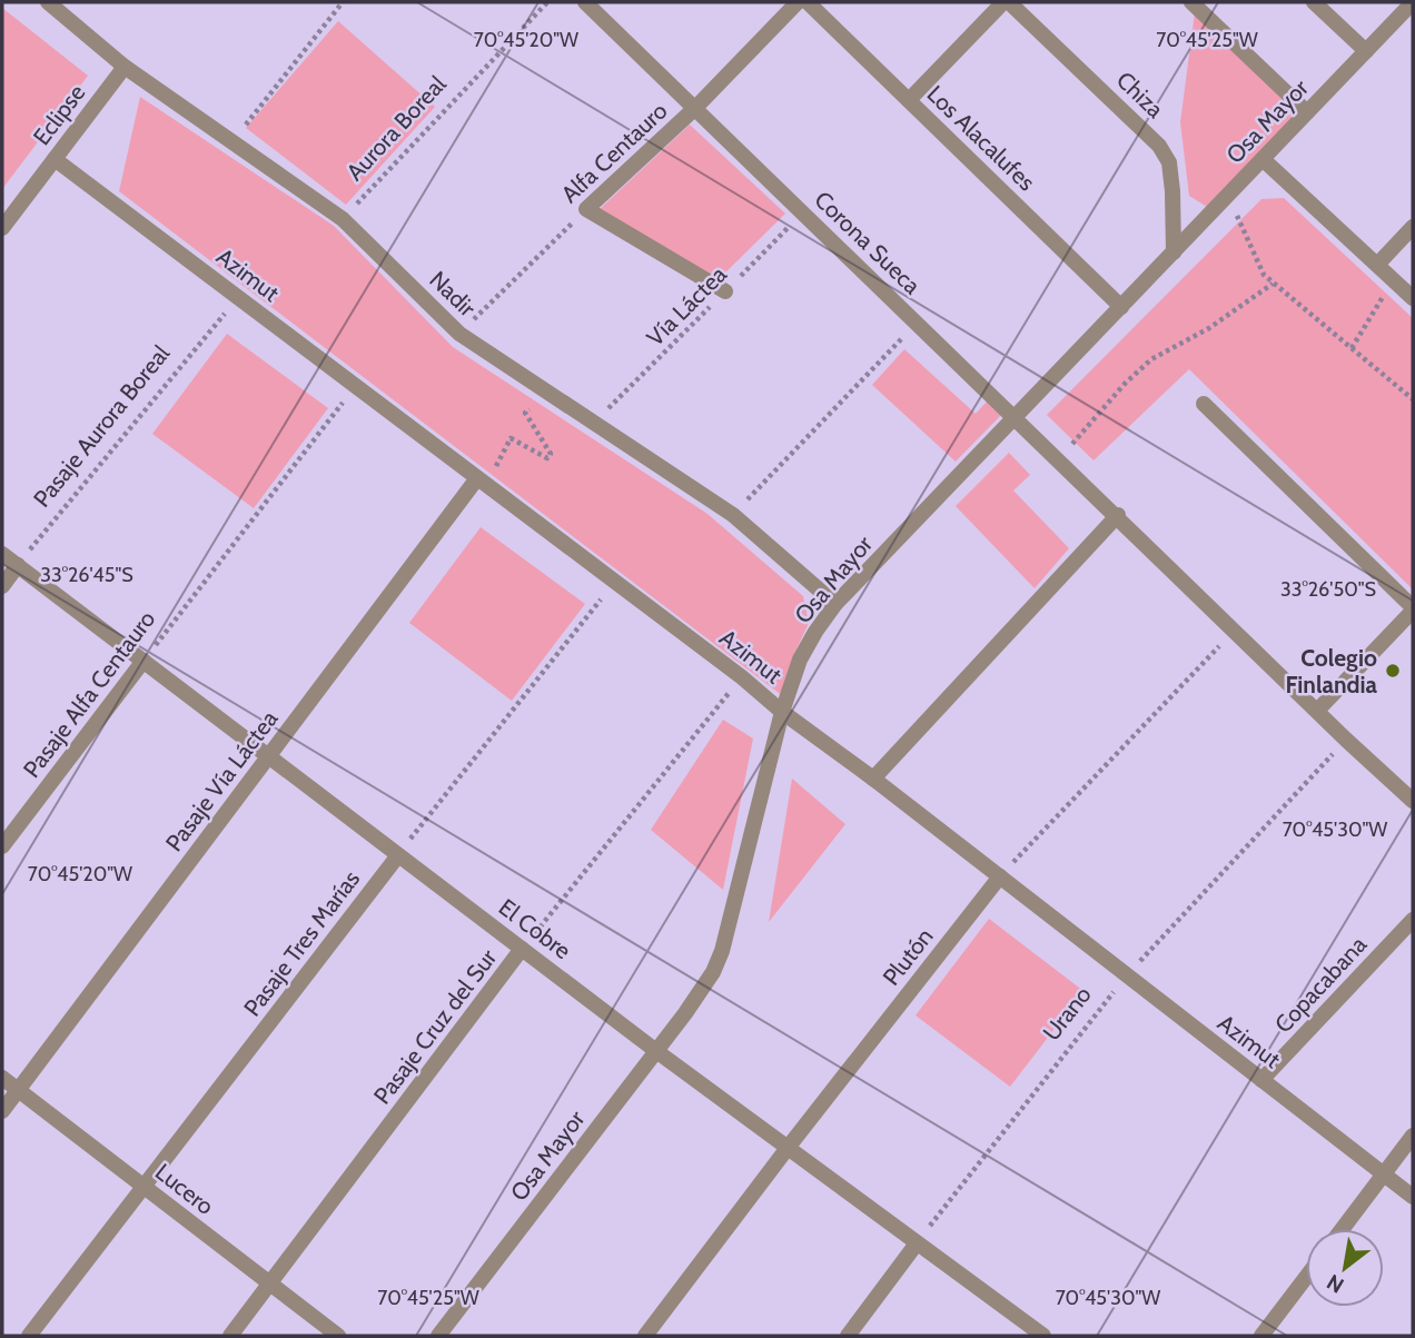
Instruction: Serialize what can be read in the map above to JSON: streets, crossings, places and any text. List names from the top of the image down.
{
  "streets": {
    "street": [
      "Chiza",
      "Eclipse",
      "Osa Mayor",
      "Los Alacalufes",
      "Alfa Centauro",
      "Corona Sueca",
      "Azimut",
      "Nadir",
      "Pasaje Alfa Centauro",
      "Pasaje Vía Láctea",
      "El Cobre",
      "Pasaje Tres Marías",
      "Plutón",
      "Copacabana",
      "Pasaje Cruz del Sur",
      "Lucero"
    ],
    "path": [
      "Aurora Boreal",
      "Vía Láctea",
      "Pasaje Aurora Boreal",
      "Urano"
    ]
  },
  "crossings": [
    ["Chiza", "Osa Mayor"],
    ["Eclipse", "Azimut"],
    ["Eclipse", "Nadir"],
    ["Osa Mayor", "Los Alacalufes"],
    ["Osa Mayor", "Corona Sueca"],
    ["Osa Mayor", "Azimut"],
    ["Osa Mayor", "Nadir"],
    ["Osa Mayor", "El Cobre"],
    ["Aurora Boreal", "Nadir"],
    ["Alfa Centauro", "Corona Sueca"],
    ["Alfa Centauro", "Nadir"],
    ["Corona Sueca", "Vía Láctea"],
    ["Corona Sueca", "Urano"],
    ["Azimut", "Pasaje Aurora Boreal"],
    ["Azimut", "Pasaje Alfa Centauro"],
    ["Azimut", "Pasaje Vía Láctea"],
    ["Azimut", "Plutón"],
    ["Azimut", "Copacabana"],
    ["Azimut", "Urano"],
    ["Azimut", "Pasaje Cruz del Sur"],
    ["Nadir", "Vía Láctea"],
    ["Pasaje Aurora Boreal", "El Cobre"],
    ["Pasaje Alfa Centauro", "El Cobre"],
    ["Pasaje Vía Láctea", "El Cobre"],
    ["Pasaje Vía Láctea", "Lucero"],
    ["El Cobre", "Pasaje Tres Marías"],
    ["El Cobre", "Plutón"],
    ["El Cobre", "Urano"],
    ["El Cobre", "Pasaje Cruz del Sur"],
    ["Pasaje Tres Marías", "Lucero"],
    ["Pasaje Cruz del Sur", "Lucero"]
  ],
  "places": ["Colegio Finlandia"],
  "north": "bottom left",
  "coordinates": [
    "70°45'25\"W",
    "70°45'20\"W",
    "33°26'45\"S",
    "33°26'50\"S",
    "70°45'30\"W"
  ]
}
